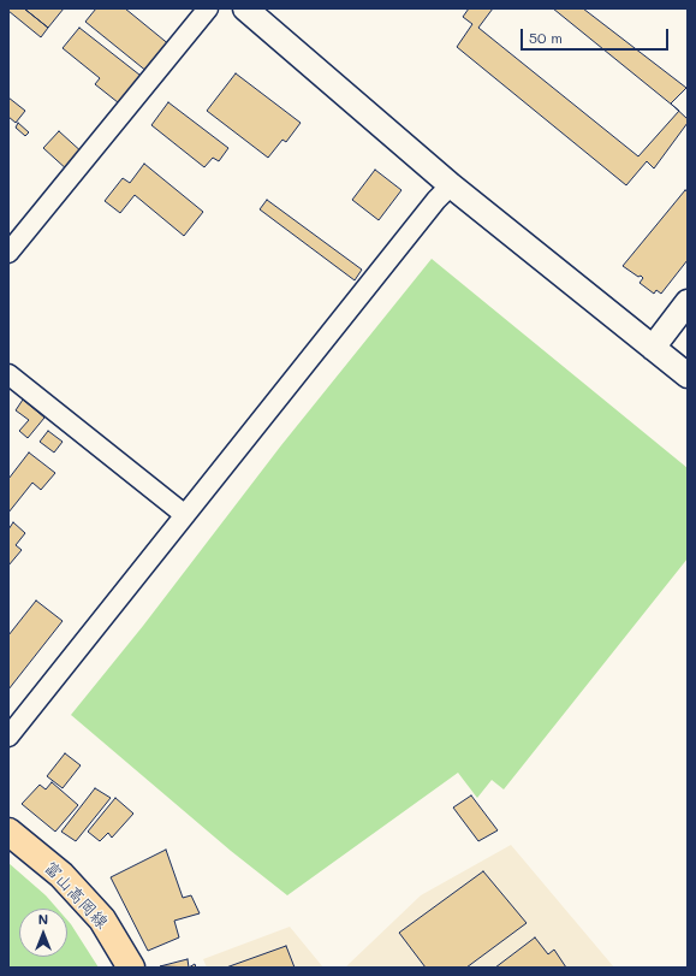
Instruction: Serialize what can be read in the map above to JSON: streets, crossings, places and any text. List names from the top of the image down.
{
  "streets": {
    "main road": ["富山高岡線"]
  },
  "scale_bar": "50 m",
  "north": "top"
}
